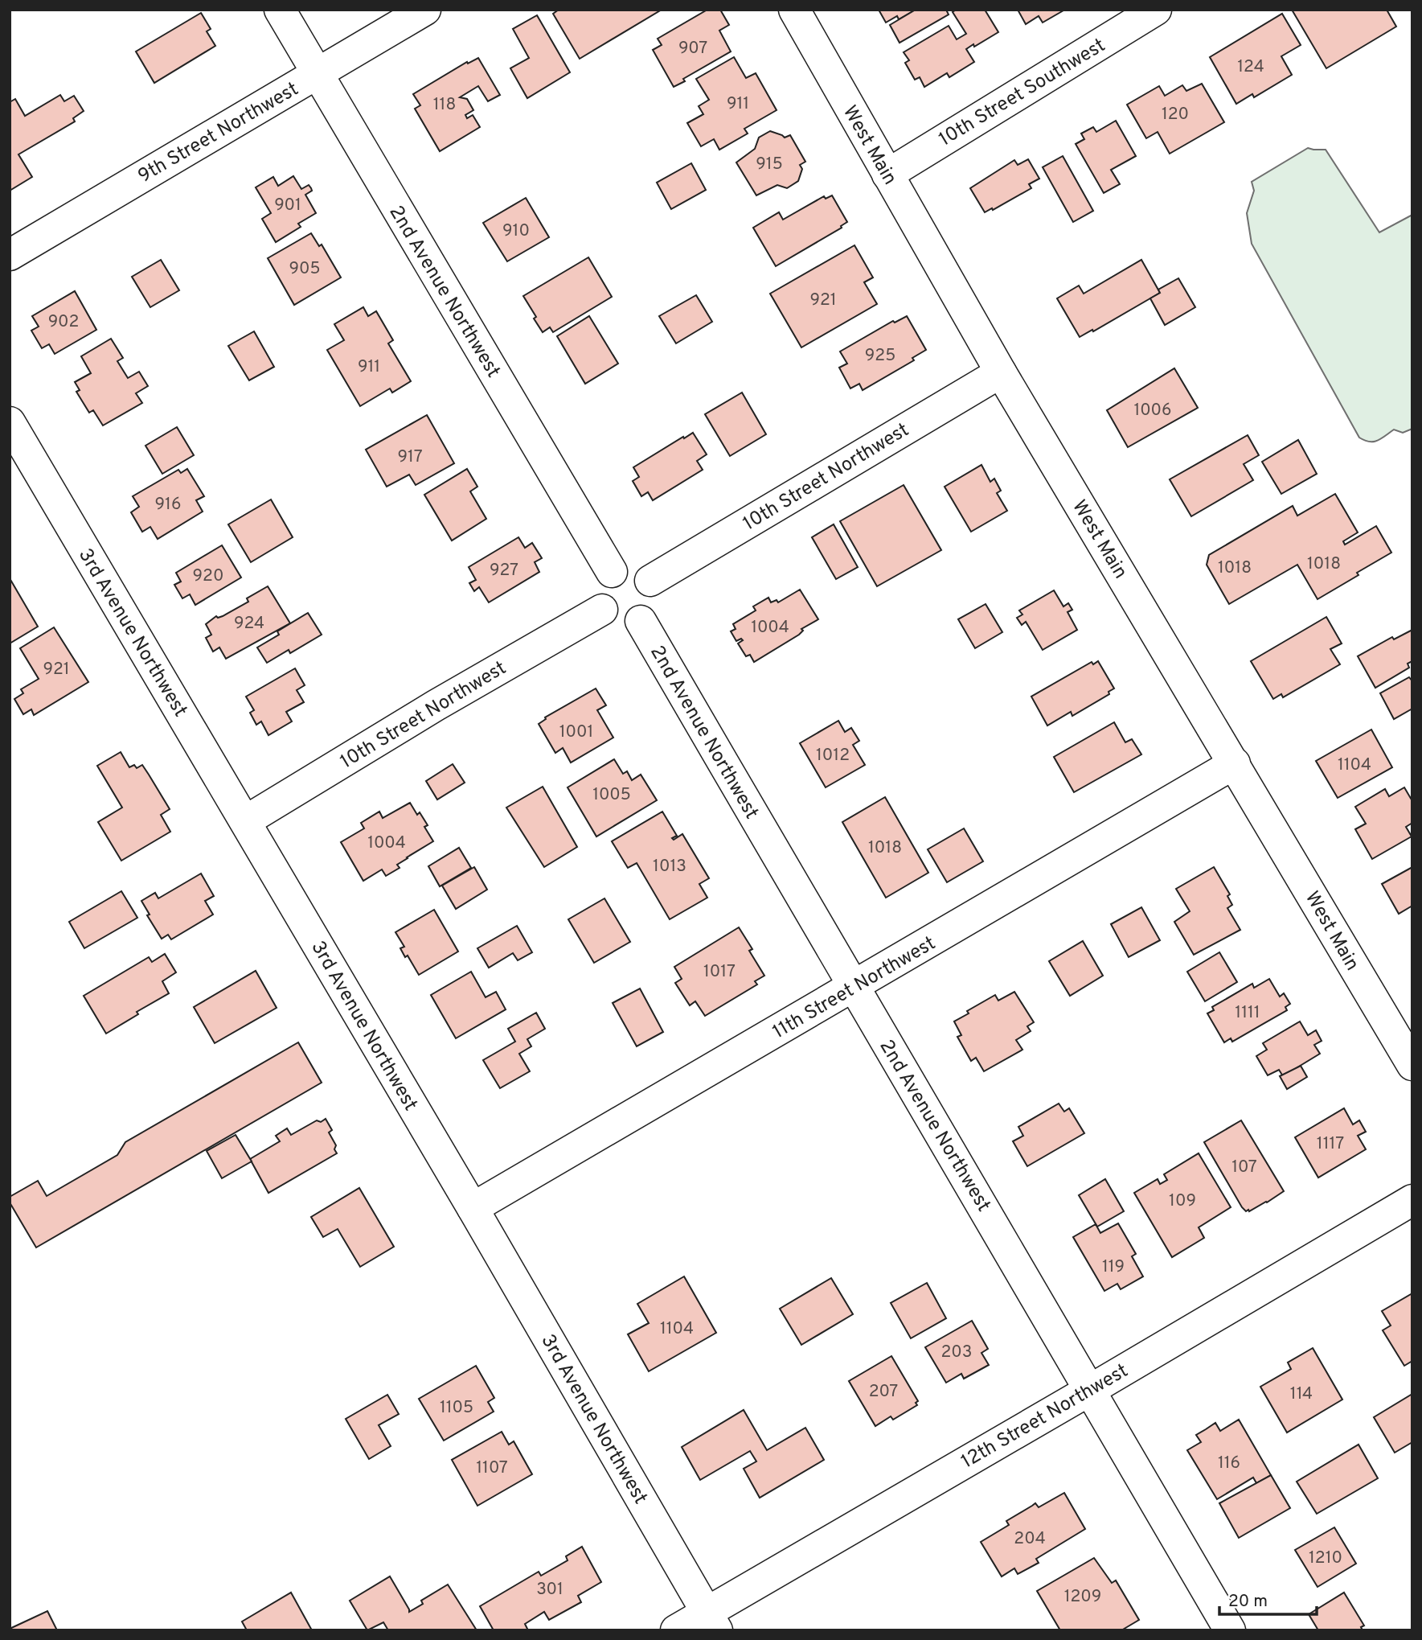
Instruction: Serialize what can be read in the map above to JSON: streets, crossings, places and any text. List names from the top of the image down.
{
  "streets": {
    "street": [
      "10th Street Southwest",
      "9th Street Northwest",
      "West Main",
      "2nd Avenue Northwest",
      "10th Street Northwest",
      "3rd Avenue Northwest",
      "11th Street Northwest",
      "12th Street Northwest"
    ]
  },
  "crossings": [
    ["10th Street Southwest", "West Main"],
    ["9th Street Northwest", "2nd Avenue Northwest"],
    ["West Main", "10th Street Northwest"],
    ["West Main", "11th Street Northwest"],
    ["2nd Avenue Northwest", "10th Street Northwest"],
    ["2nd Avenue Northwest", "11th Street Northwest"],
    ["2nd Avenue Northwest", "12th Street Northwest"],
    ["10th Street Northwest", "3rd Avenue Northwest"],
    ["3rd Avenue Northwest", "11th Street Northwest"],
    ["3rd Avenue Northwest", "12th Street Northwest"]
  ],
  "house_numbers": [
    "907",
    "124",
    "911",
    "118",
    "120",
    "915",
    "901",
    "910",
    "905",
    "921",
    "902",
    "925",
    "911",
    "1006",
    "917",
    "916",
    "1018",
    "1018",
    "927",
    "920",
    "924",
    "1004",
    "921",
    "1001",
    "1012",
    "1104",
    "1005",
    "1004",
    "1018",
    "1013",
    "1017",
    "1111",
    "1117",
    "107",
    "109",
    "119",
    "1104",
    "203",
    "207",
    "114",
    "1105",
    "116",
    "1107",
    "204",
    "1210",
    "301",
    "1209"
  ],
  "scale_bar": "20 m"
}
